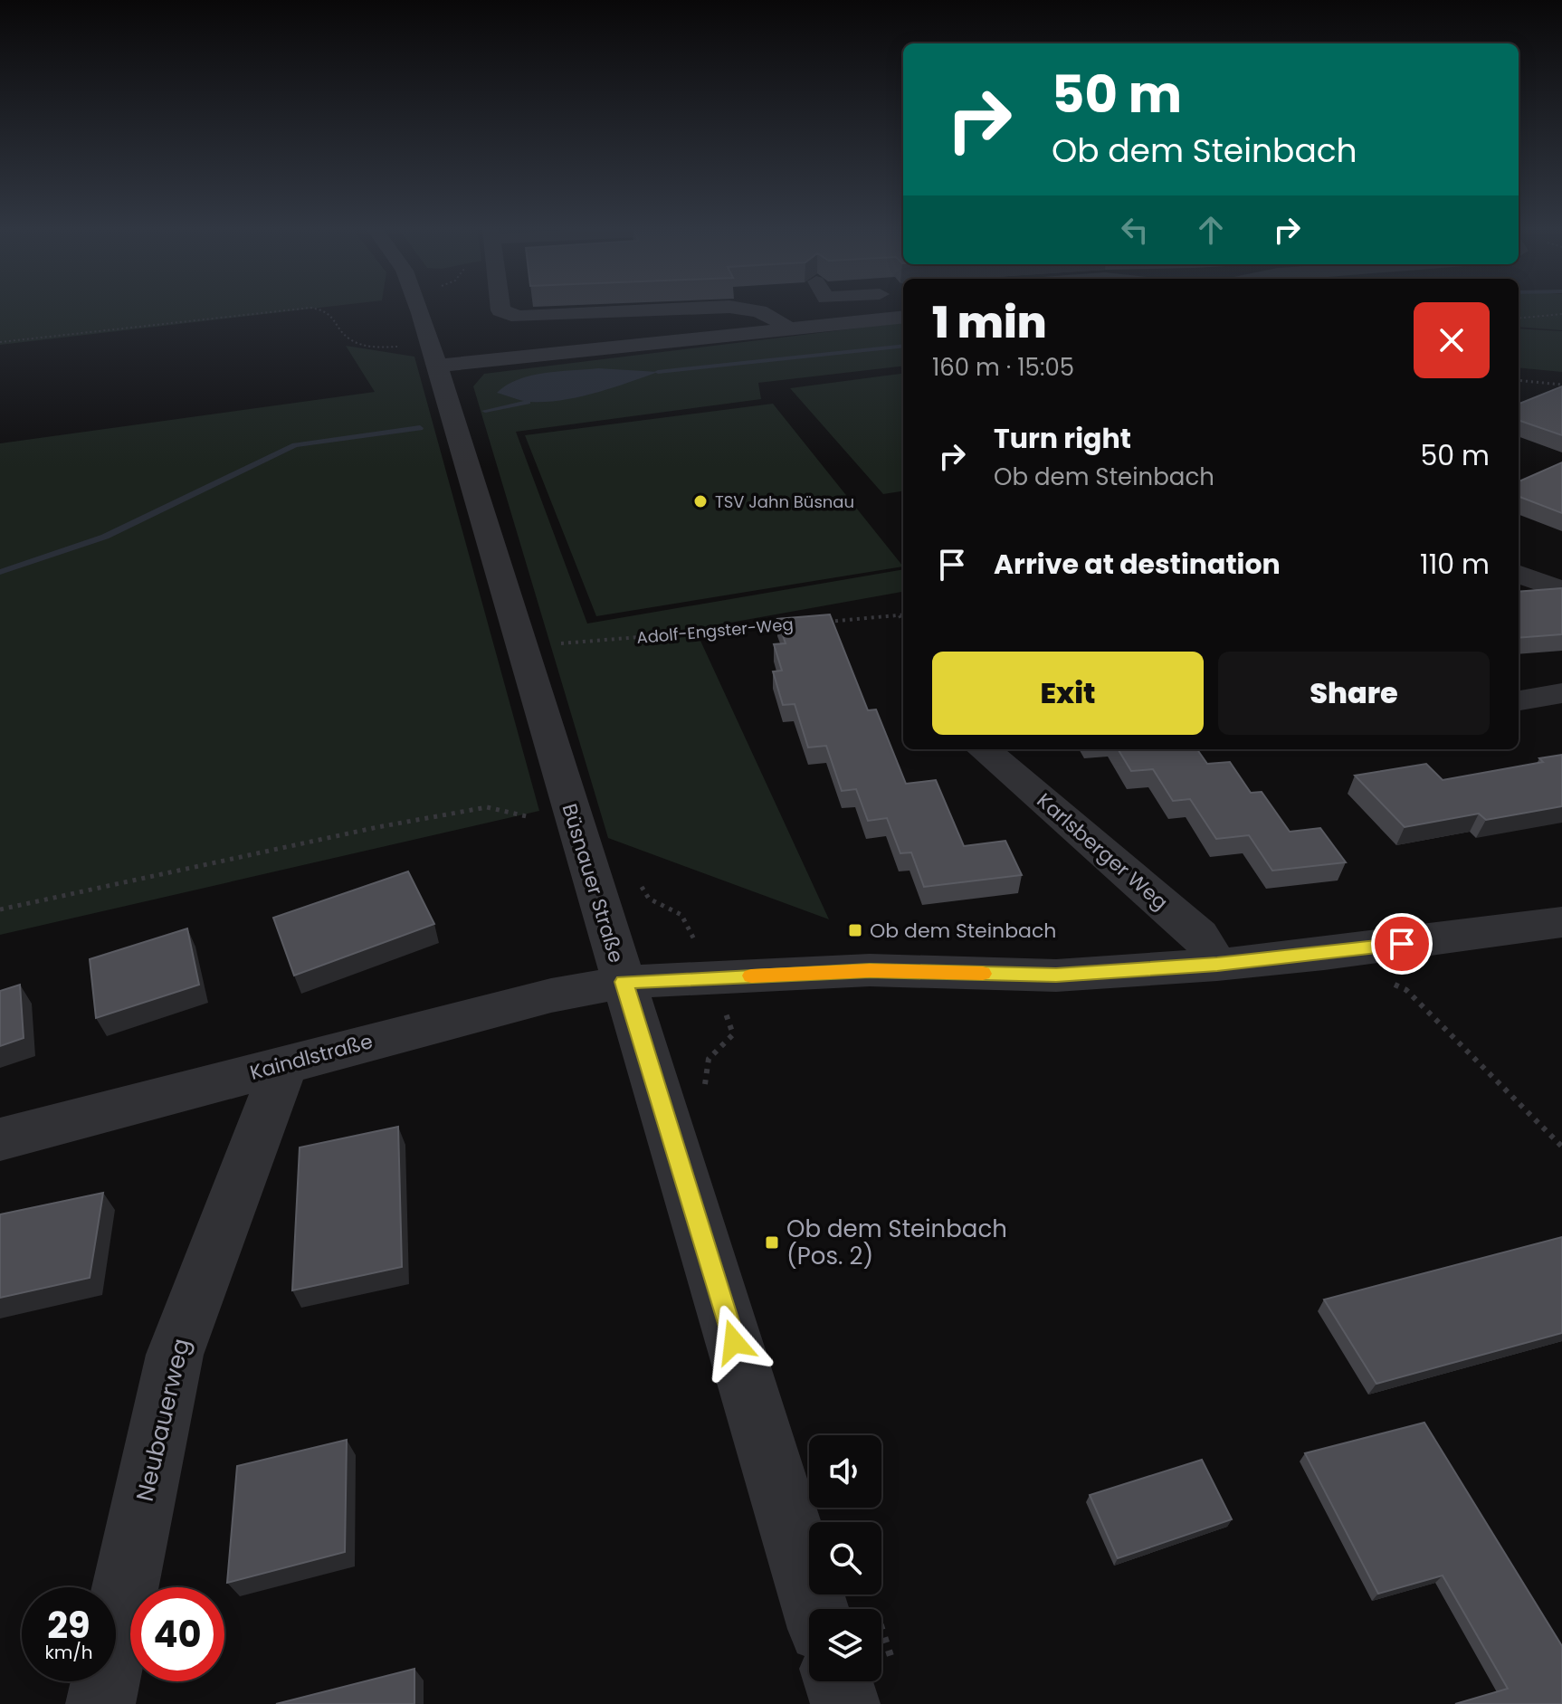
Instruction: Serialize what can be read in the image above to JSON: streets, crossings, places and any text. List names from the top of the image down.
{
  "streets": {
    "street": [
      "Karlsberger Weg",
      "Büsnauer Straße",
      "Kaindlstraße",
      "Neubauerweg"
    ],
    "path": ["Adolf-Engster-Weg"]
  },
  "crossings": [
    ["Adolf-Engster-Weg", "Büsnauer Straße"],
    ["Büsnauer Straße", "Kaindlstraße"],
    ["Kaindlstraße", "Neubauerweg"]
  ],
  "places": {
    "other": ["TSV Jahn Büsnau"],
    "transit": ["Ob dem Steinbach", "Ob dem Steinbach (Pos. 2)"]
  },
  "page": {
    "turn": ["50 m", "Ob dem Steinbach"],
    "heading": ["1 min", "160 m · 15:05"],
    "list": [
      {
        "name": "Turn right",
        "note": "Ob dem Steinbach",
        "value": "50 m"
      },
      {
        "name": "Arrive at destination",
        "value": "110 m"
      }
    ],
    "buttons": ["Exit", "Share"],
    "speed": "29 km/h",
    "limit": "40"
  }
}
